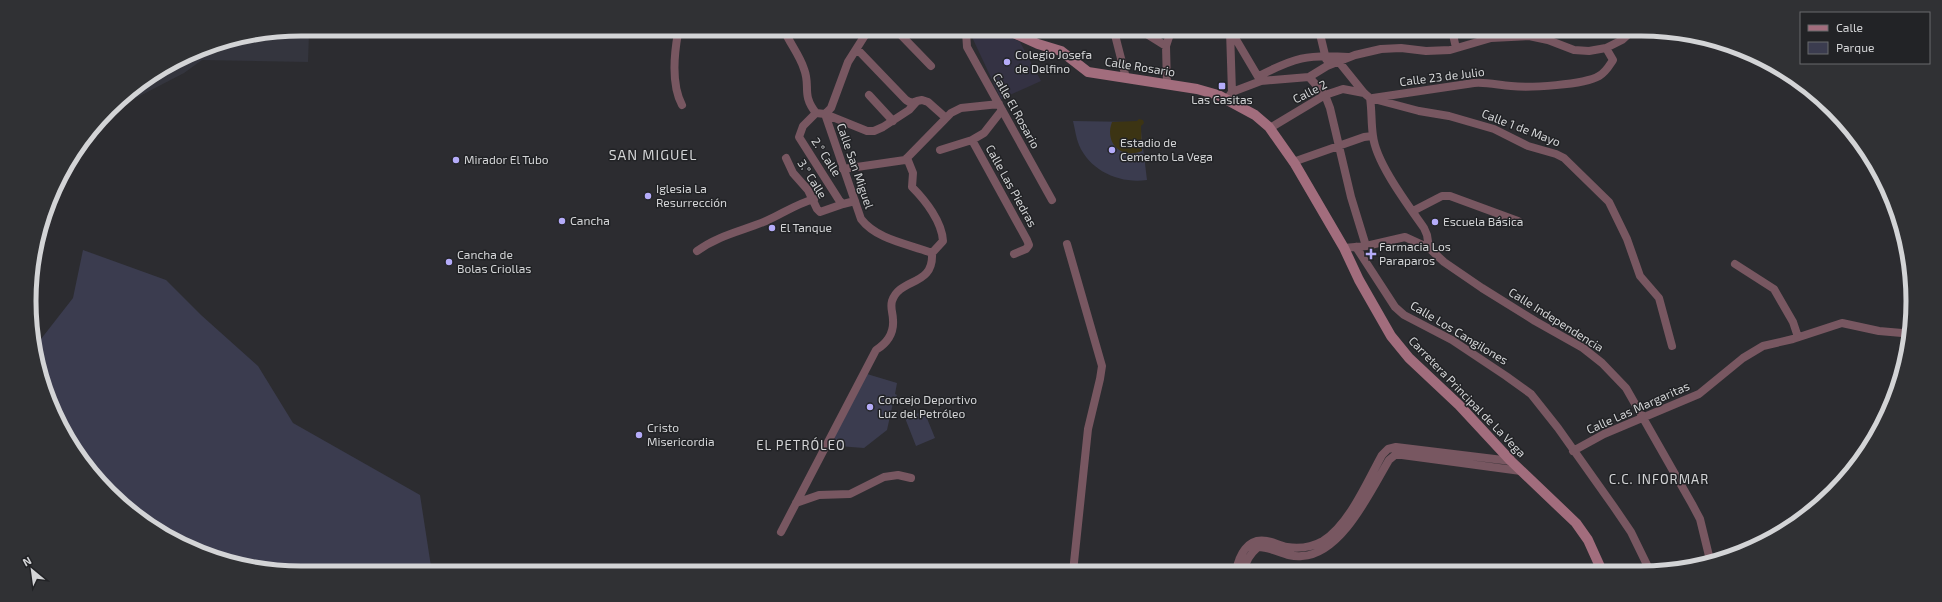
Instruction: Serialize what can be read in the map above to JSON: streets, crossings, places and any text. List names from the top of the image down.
{
  "streets": {
    "street": [
      "Calle Rosario",
      "Calle 23 de Julio",
      "Calle 2",
      "Calle El Rosario",
      "Calle 1 de Mayo",
      "2.° Calle",
      "Calle San Miguel",
      "3.° Calle",
      "Calle Las Piedras",
      "Calle Independencia",
      "Calle Los Cangilones",
      "Carretera Principal de La Vega",
      "Calle Las Margaritas"
    ]
  },
  "crossings": [
    ["Calle Rosario", "Carretera Principal de La Vega"],
    ["Calle 23 de Julio", "Calle 2"],
    ["Calle 23 de Julio", "Calle 1 de Mayo"],
    ["Calle 2", "Calle 1 de Mayo"],
    ["Calle 2", "Carretera Principal de La Vega"],
    ["Calle El Rosario", "Calle Las Piedras"],
    ["2.° Calle", "Calle San Miguel"],
    ["2.° Calle", "3.° Calle"],
    ["Calle Independencia", "Calle Los Cangilones"],
    ["Calle Independencia", "Carretera Principal de La Vega"],
    ["Calle Independencia", "Calle Las Margaritas"],
    ["Calle Los Cangilones", "Calle Las Margaritas"]
  ],
  "districts": ["SAN MIGUEL", "EL PETRÓLEO", "C.C. INFORMAR"],
  "places": {
    "other": [
      "Colegio Josefa de Delfino",
      "Estadio de Cemento La Vega",
      "Mirador El Tubo",
      "Iglesia La Resurrección",
      "Cancha",
      "Escuela Básica",
      "El Tanque",
      "Cancha de Bolas Criollas",
      "Concejo Deportivo Luz del Petróleo",
      "Cristo Misericordia"
    ],
    "transit": ["Las Casitas"],
    "health": ["Farmacia Los Paraparos"]
  },
  "legend": ["Calle", "Parque"],
  "north": "top left"
}
